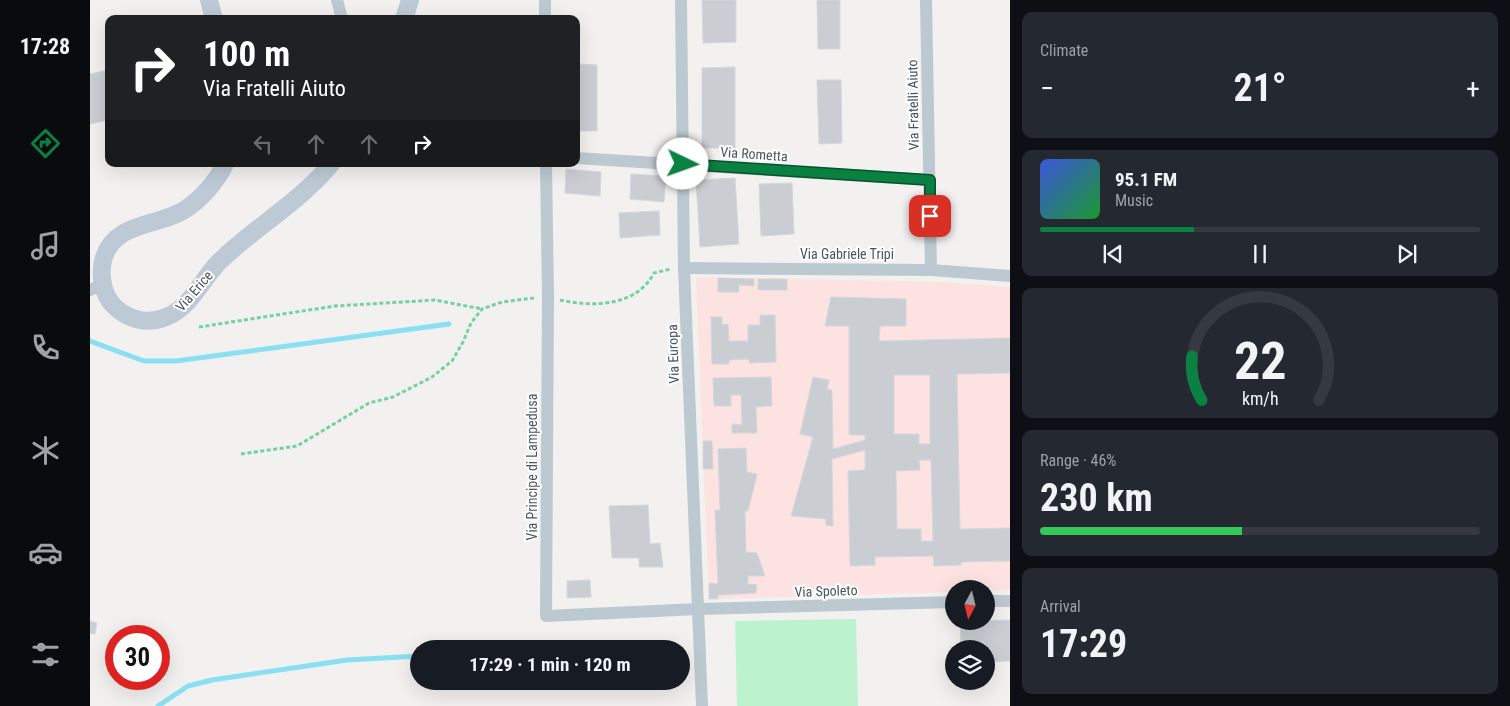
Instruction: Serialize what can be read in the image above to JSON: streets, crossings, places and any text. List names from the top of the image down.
{
  "streets": {
    "main road": ["Via Erice"],
    "street": [
      "Via Fratelli Aiuto",
      "Via Rometta",
      "Via Gabriele Tripi",
      "Via Europa",
      "Via Principe di Lampedusa",
      "Via Spoleto"
    ]
  },
  "crossings": [
    ["Via Fratelli Aiuto", "Via Rometta"],
    ["Via Fratelli Aiuto", "Via Gabriele Tripi"],
    ["Via Rometta", "Via Europa"],
    ["Via Gabriele Tripi", "Via Europa"],
    ["Via Europa", "Via Principe di Lampedusa"],
    ["Via Europa", "Via Spoleto"],
    ["Via Principe di Lampedusa", "Via Spoleto"]
  ],
  "north": "bottom",
  "page": {
    "tabs": "17:28",
    "tile": [
      "Climate",
      ["Range · 46%", "230 km"],
      ["Arrival", "17:29"]
    ],
    "turn": ["100 m", "Via Fratelli Aiuto"],
    "heat": ["−", "21°", "+"],
    "song": ["95.1 FM", "Music"],
    "limit": "30",
    "trip": "17:29 · 1 min · 120 m",
    "gauge": ["22", "km/h"]
  }
}
